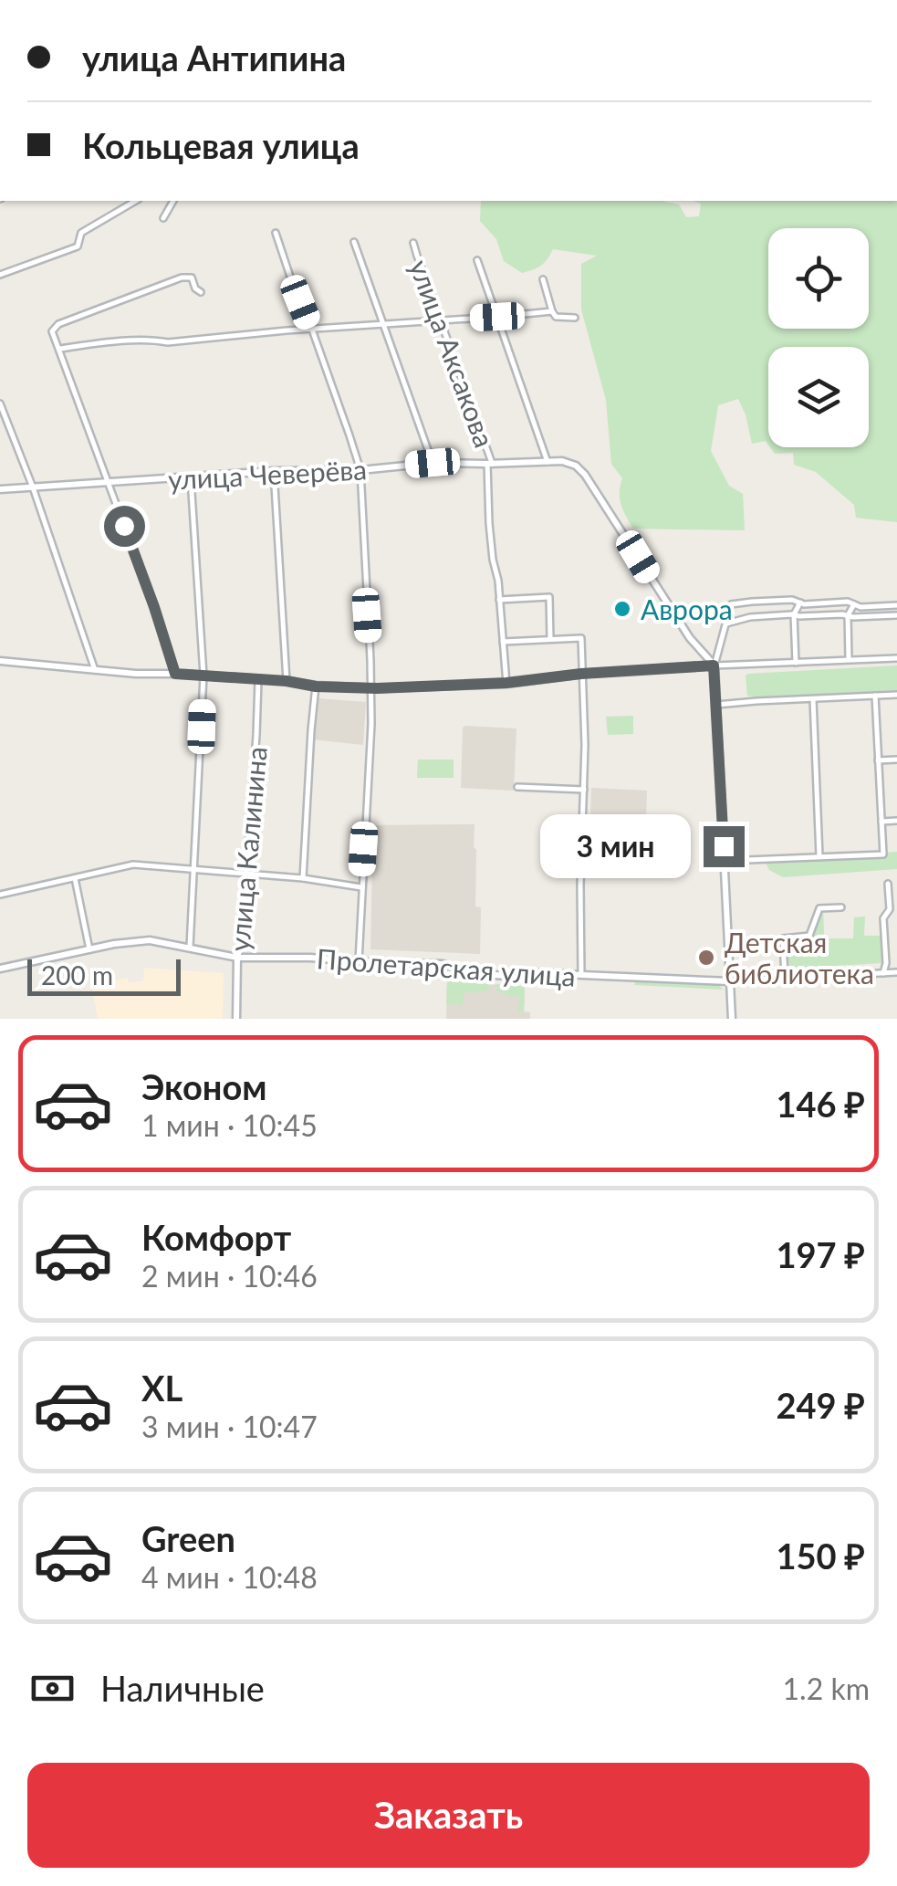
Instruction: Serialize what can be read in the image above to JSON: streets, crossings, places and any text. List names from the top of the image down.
{
  "streets": {
    "street": [
      "улица Аксакова",
      "улица Чеверёва",
      "улица Калинина",
      "Пролетарская улица"
    ]
  },
  "crossings": [
    ["улица Аксакова", "улица Чеверёва"],
    ["улица Калинина", "Пролетарская улица"]
  ],
  "places": ["Аврора", "Детская библиотека"],
  "scale_bar": "200 m",
  "page": {
    "banner": ["улица Антипина", "Кольцевая улица"],
    "bubble": "3 мин",
    "scale": "200 m",
    "list": [
      {
        "name": "Эконом",
        "note": "1 мин · 10:45",
        "value": "146 ₽"
      },
      {
        "name": "Комфорт",
        "note": "2 мин · 10:46",
        "value": "197 ₽"
      },
      {
        "name": "XL",
        "note": "3 мин · 10:47",
        "value": "249 ₽"
      },
      {
        "name": "Green",
        "note": "4 мин · 10:48",
        "value": "150 ₽"
      }
    ],
    "pay": ["Наличные", "1.2 km"],
    "buttons": "Заказать"
  }
}
